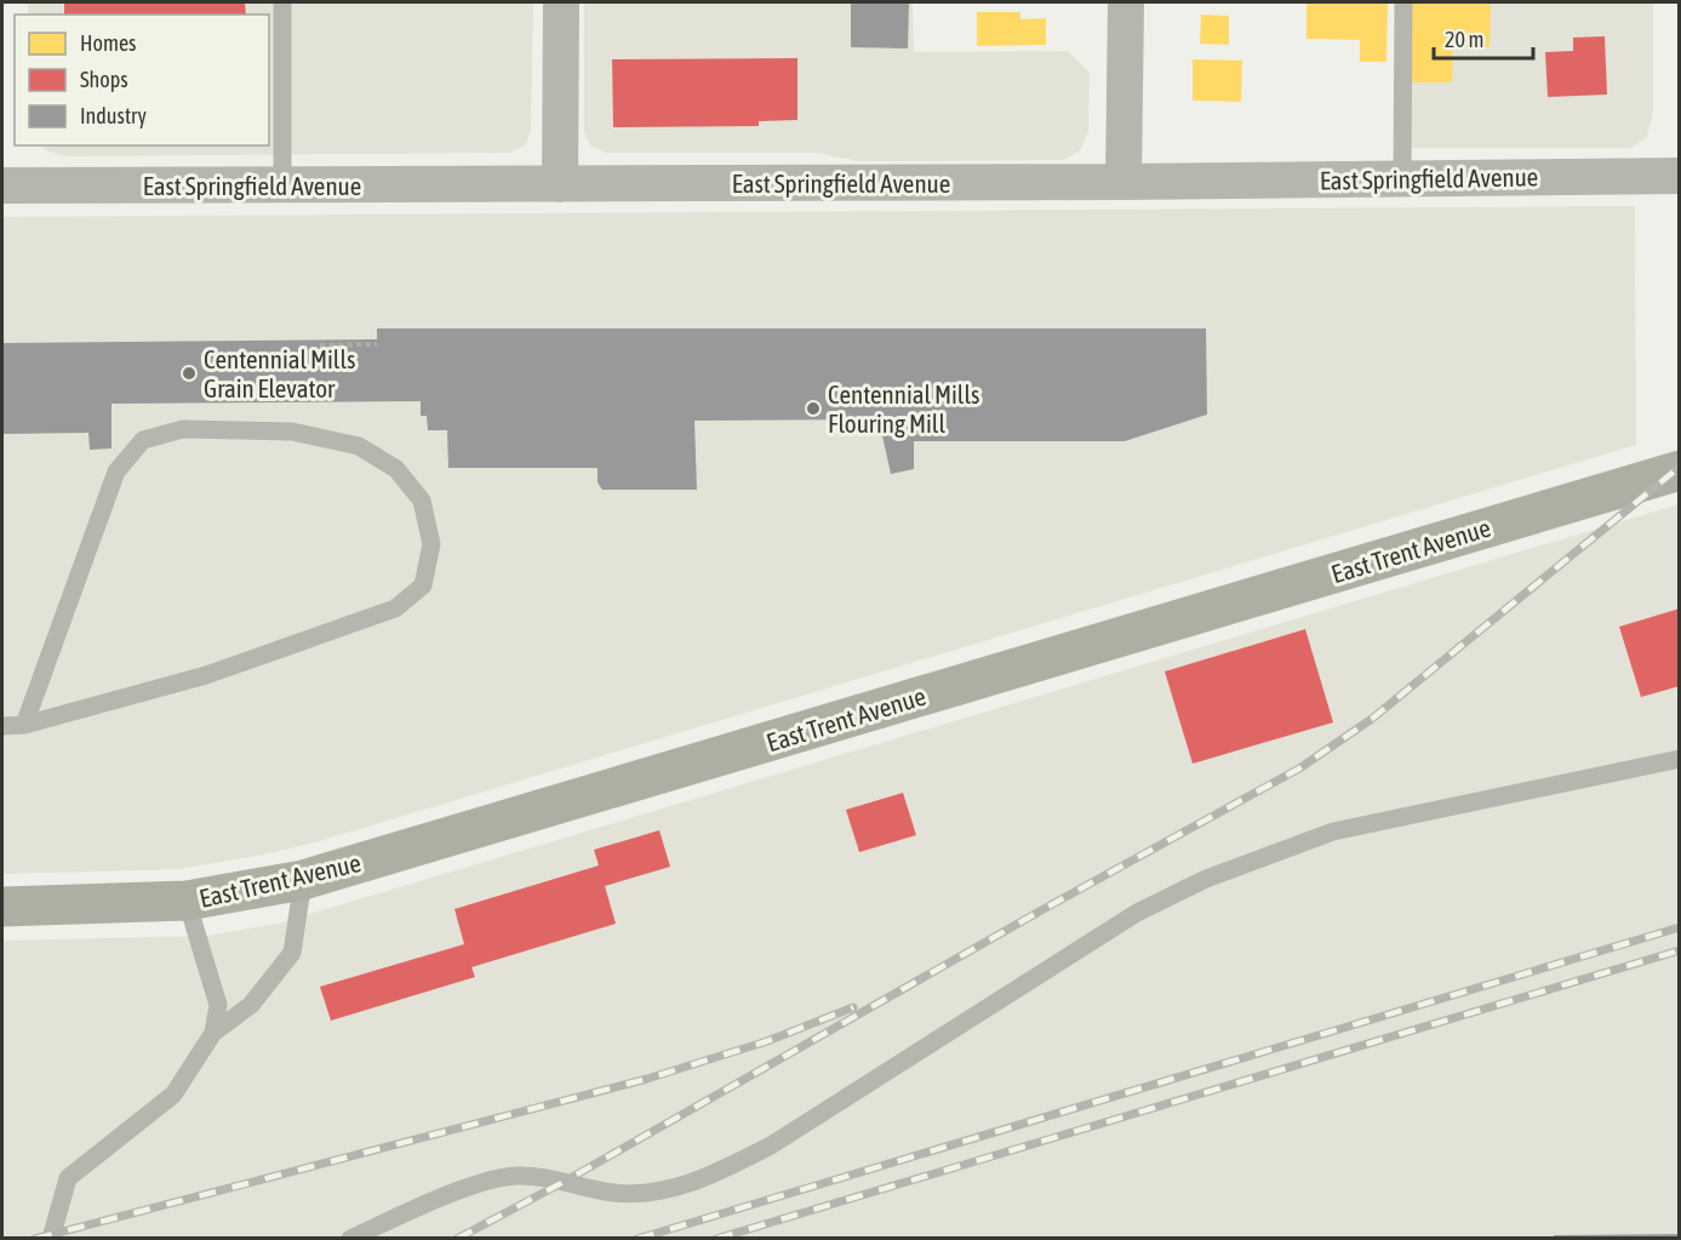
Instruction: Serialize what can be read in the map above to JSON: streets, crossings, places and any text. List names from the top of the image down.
{
  "streets": {
    "main road": ["East Trent Avenue"],
    "street": ["East Springfield Avenue"]
  },
  "places": ["Centennial Mills Grain Elevator", "Centennial Mills Flouring Mill"],
  "legend": ["Homes", "Shops", "Industry"],
  "scale_bar": "20 m"
}
